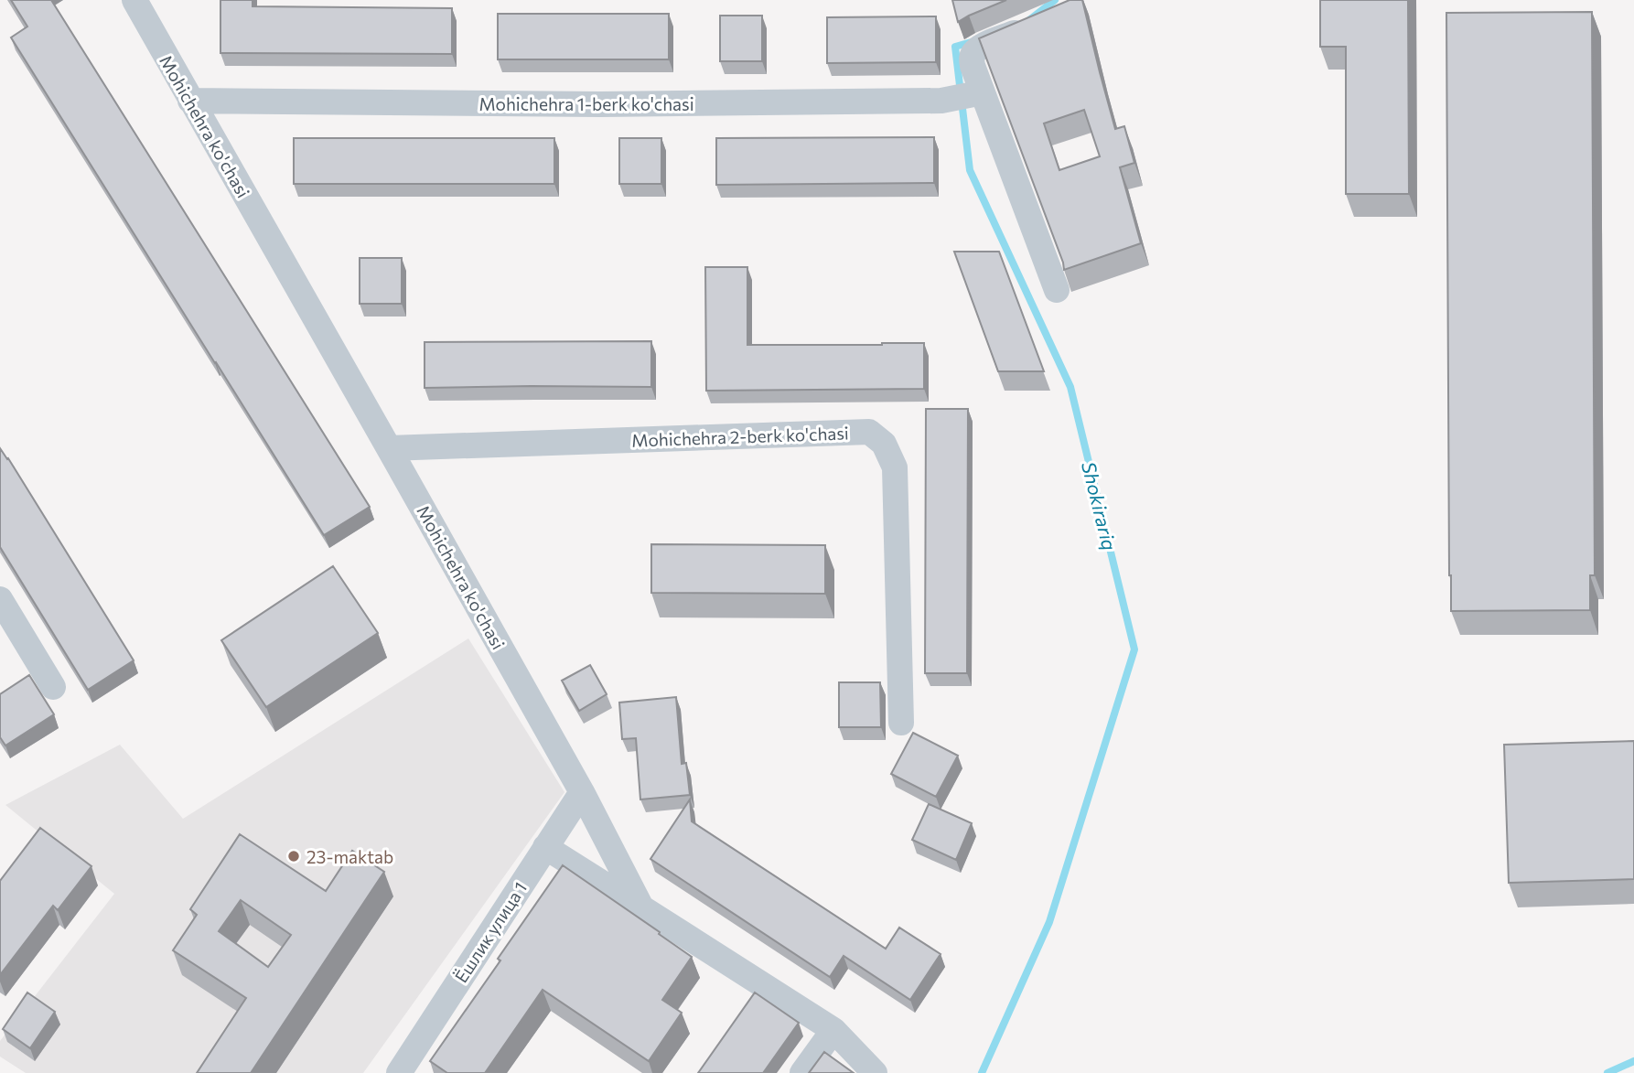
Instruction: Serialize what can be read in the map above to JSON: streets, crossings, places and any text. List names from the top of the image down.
{
  "streets": {
    "street": [
      "Mohichehra 1-berk ko'chasi",
      "Mohichehra ko'chasi",
      "Mohichehra 2-berk ko'chasi",
      "Ёшлик улица 1"
    ]
  },
  "crossings": [
    ["Mohichehra 1-berk ko'chasi", "Mohichehra ko'chasi"],
    ["Mohichehra ko'chasi", "Mohichehra 2-berk ko'chasi"],
    ["Mohichehra ko'chasi", "Ёшлик улица 1"]
  ],
  "water": ["Shokirariq"],
  "places": ["23-maktab"]
}
